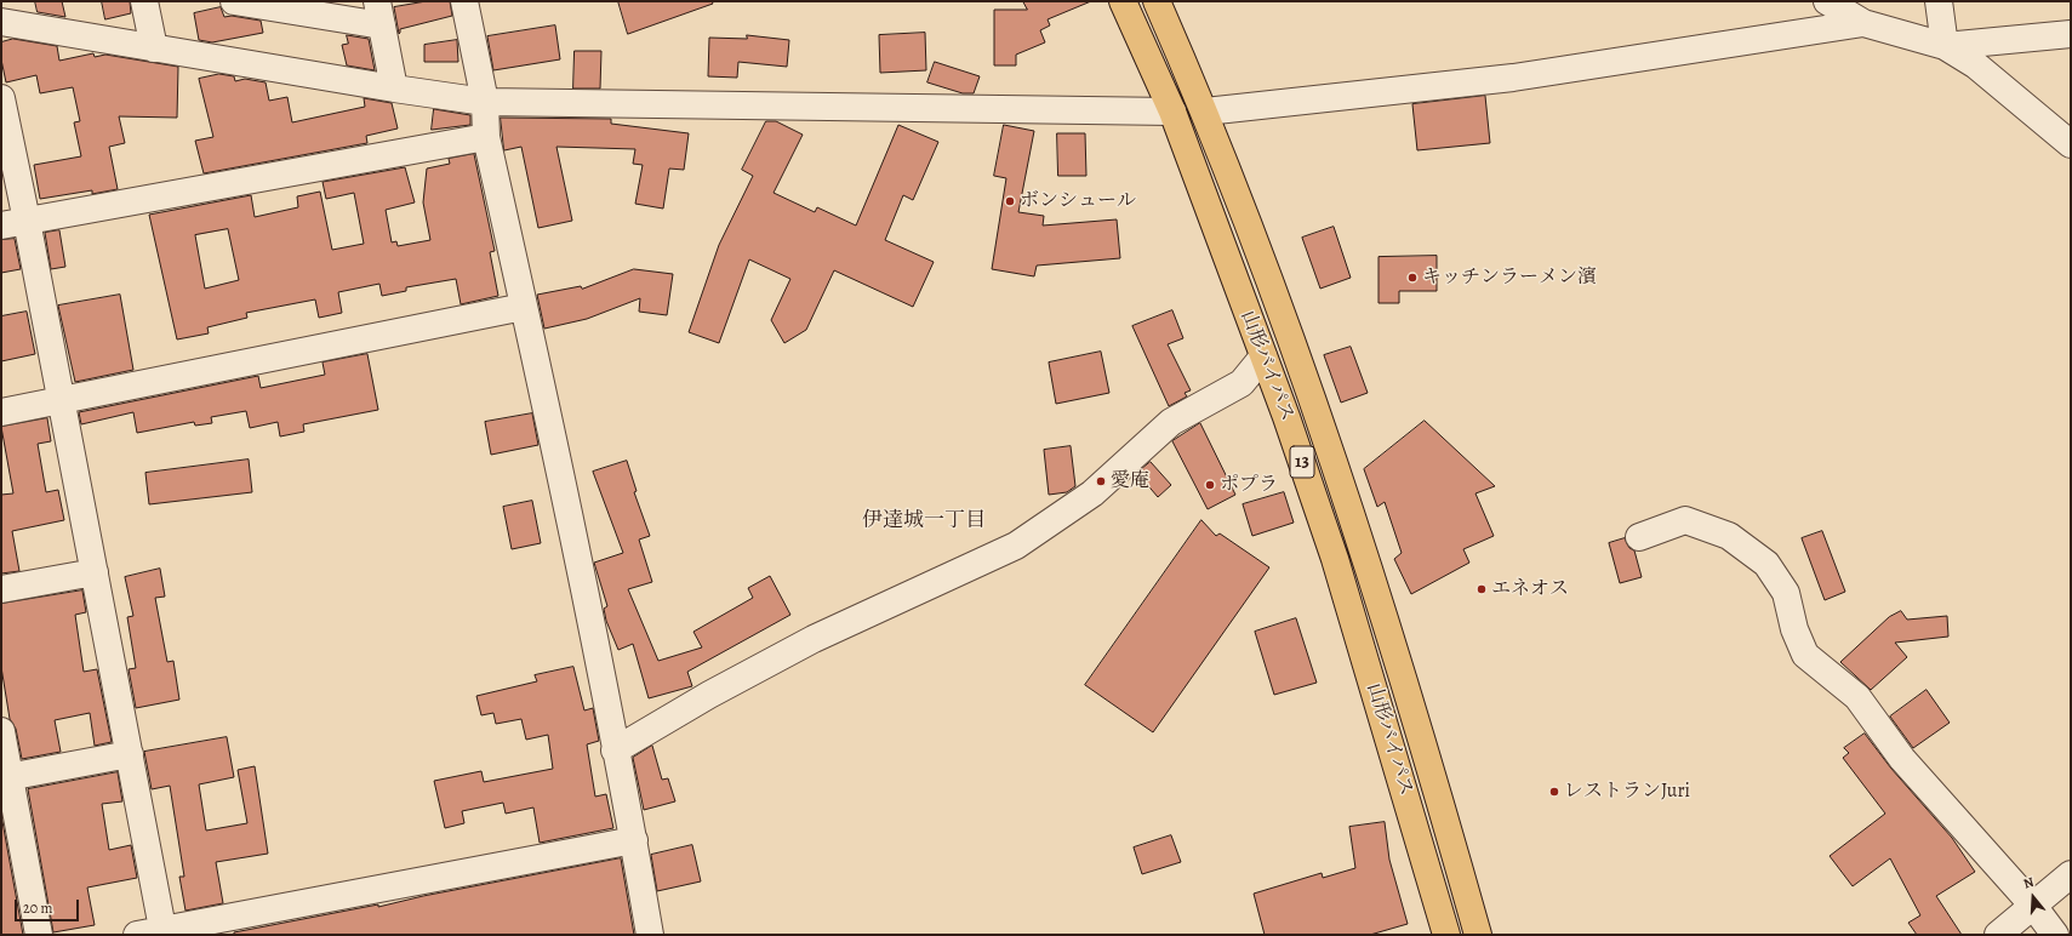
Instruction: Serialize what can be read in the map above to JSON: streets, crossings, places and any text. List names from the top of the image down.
{
  "streets": {
    "highway": ["山形バイパス", "13"]
  },
  "districts": ["伊達城一丁目"],
  "places": [
    "ボンシュール",
    "キッチンラーメン濱",
    "愛庵",
    "ポプラ",
    "エネオス",
    "レストランJuri"
  ],
  "scale_bar": "20 m",
  "north": "top"
}
